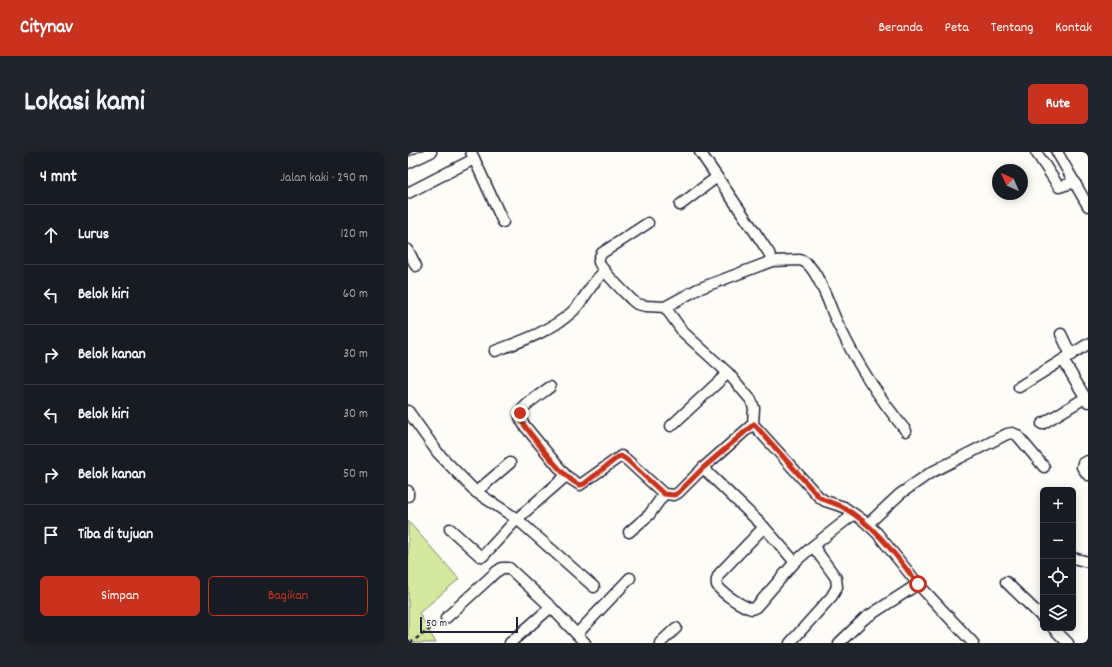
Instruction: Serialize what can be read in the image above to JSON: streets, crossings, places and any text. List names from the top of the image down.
{
  "scale_bar": "50 m",
  "north": "top left",
  "page": {
    "header": "Citynav",
    "nav": [
      "Beranda",
      "Peta",
      "Tentang",
      "Kontak"
    ],
    "title": "Lokasi kami",
    "buttons": [
      "Rute",
      ["Simpan", "Bagikan"]
    ],
    "heading": ["4 mnt", "Jalan kaki · 290 m"],
    "list": [
      ["Lurus", "120 m"],
      ["Belok kiri", "60 m"],
      ["Belok kanan", "30 m"],
      ["Belok kiri", "30 m"],
      ["Belok kanan", "50 m"],
      "Tiba di tujuan"
    ],
    "map_buttons": ["+", "−"],
    "scale": "50 m"
  }
}
